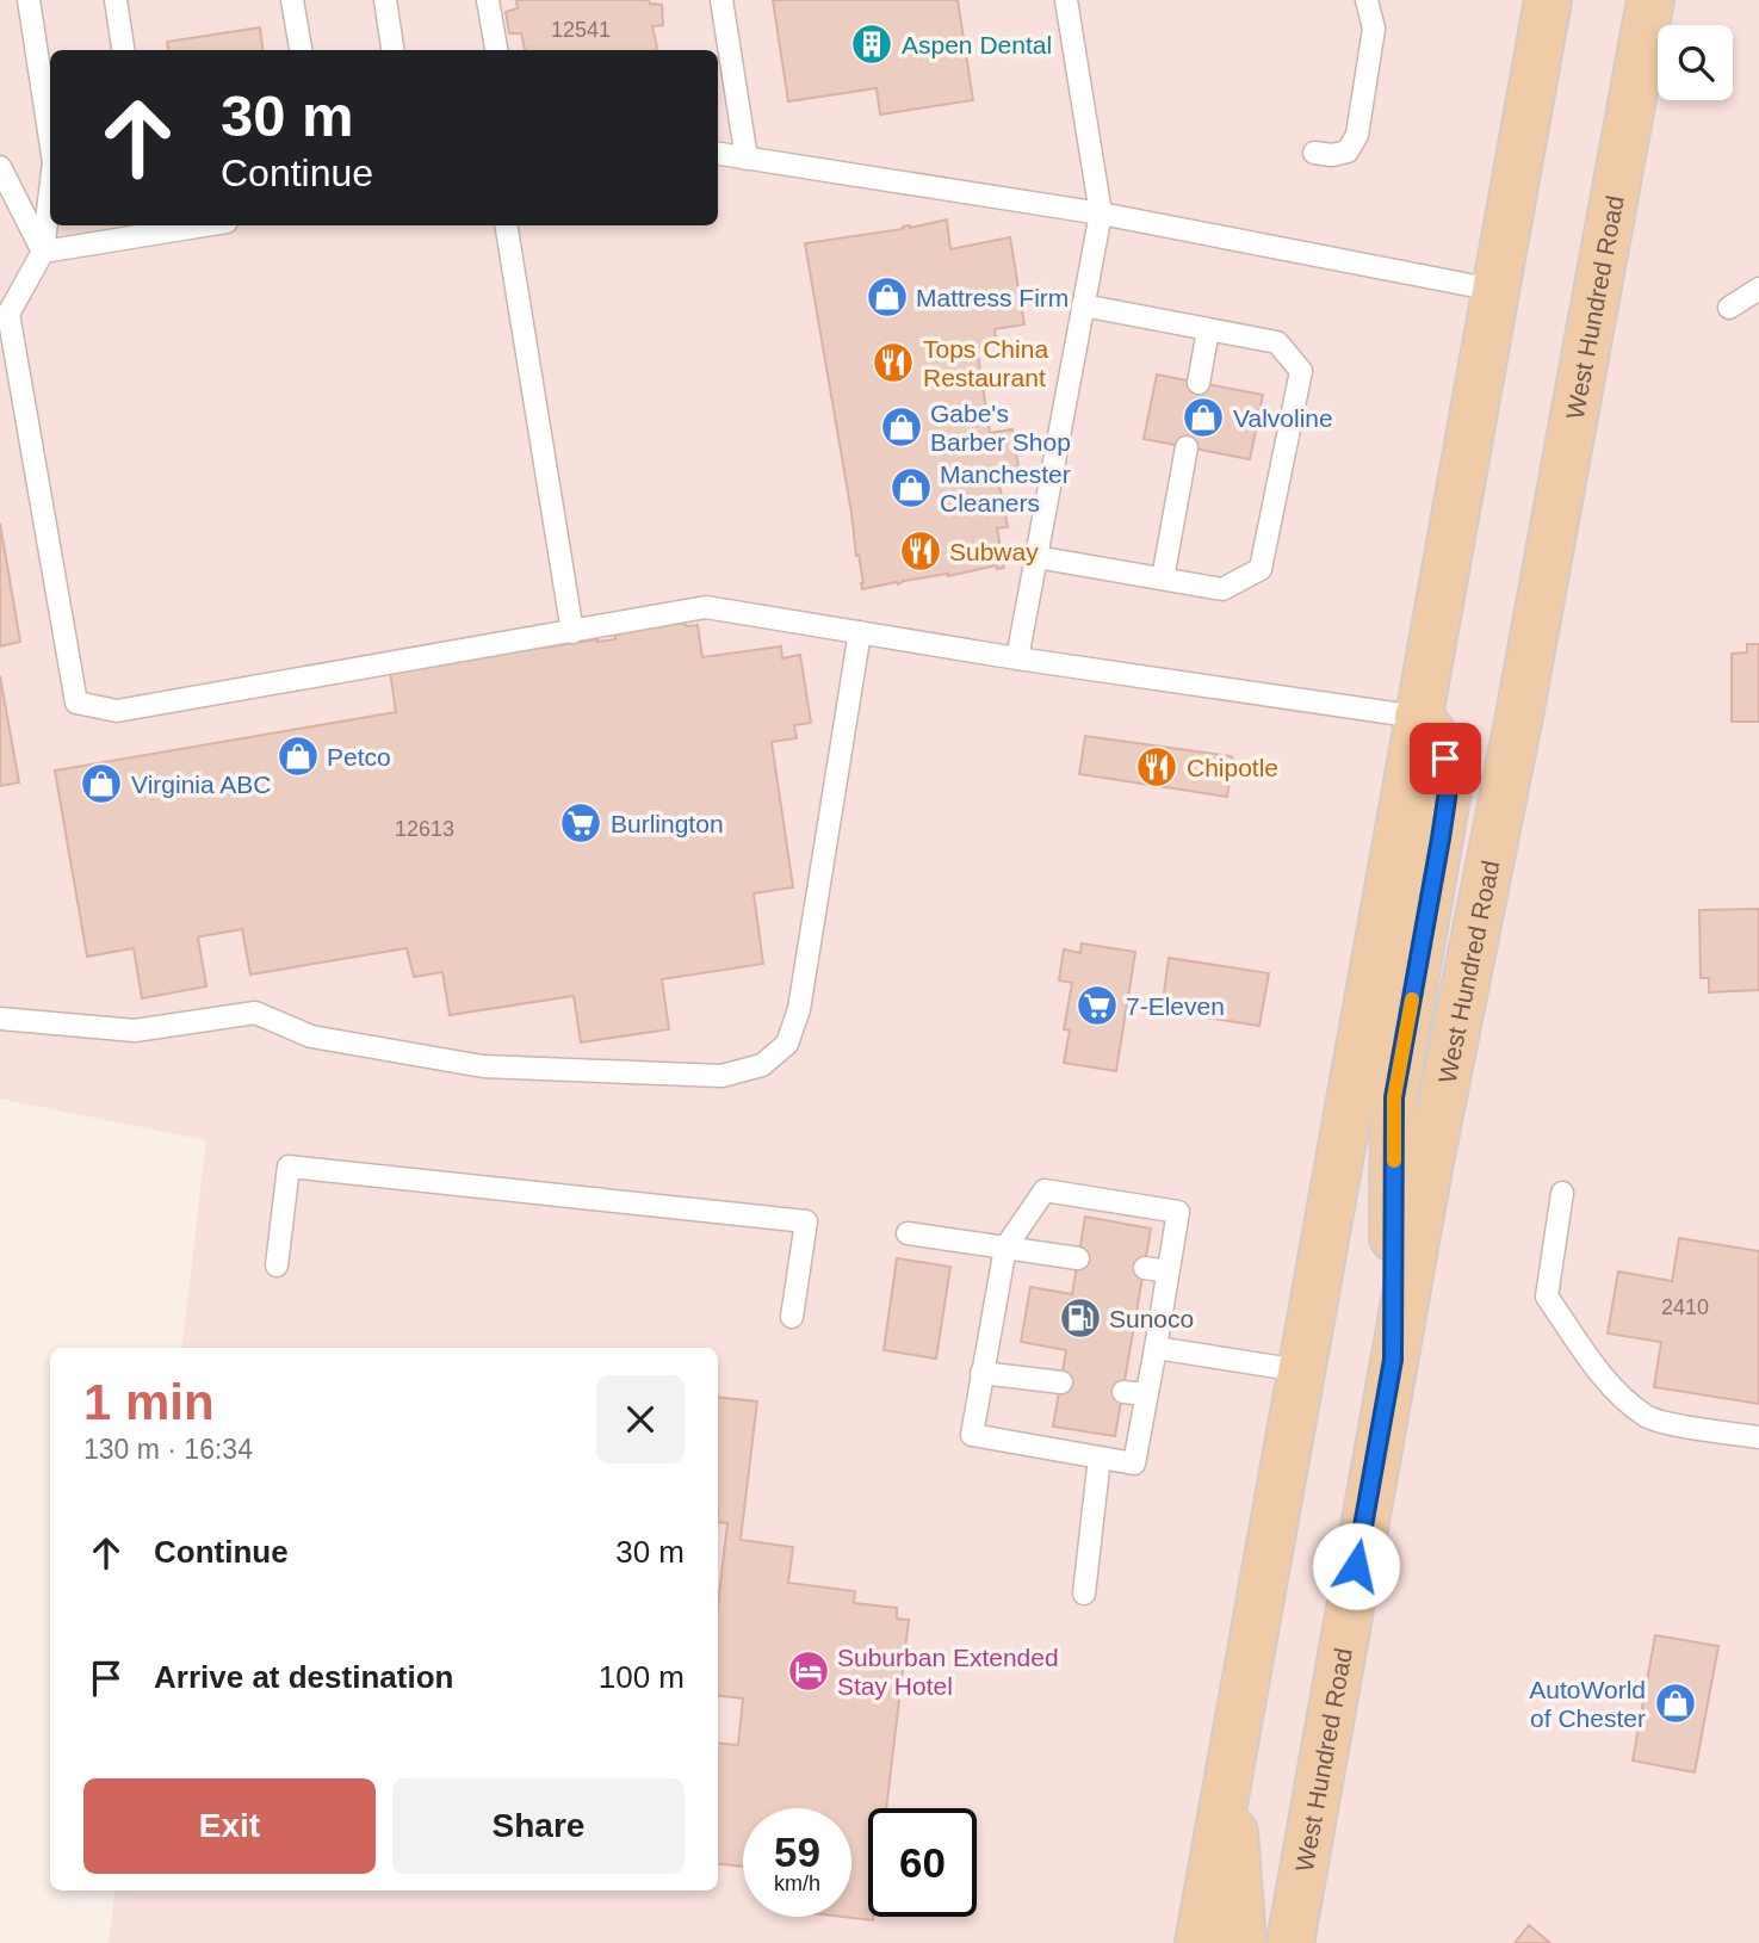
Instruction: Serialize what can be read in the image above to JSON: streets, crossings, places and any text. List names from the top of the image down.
{
  "streets": {
    "main road": ["West Hundred Road"]
  },
  "places": {
    "building": ["Aspen Dental"],
    "shop": [
      "Mattress Firm",
      "Valvoline",
      "Gabe's Barber Shop",
      "Manchester Cleaners",
      "Petco",
      "Virginia ABC",
      "AutoWorld of Chester"
    ],
    "restaurant": ["Tops China Restaurant", "Subway", "Chipotle"],
    "supermarket": ["Burlington", "7-Eleven"],
    "fuel station": ["Sunoco"],
    "hotel": ["Suburban Extended Stay Hotel"]
  },
  "house_numbers": ["12541", "12613", "2410"],
  "page": {
    "turn": ["30 m", "Continue"],
    "heading": ["1 min", "130 m · 16:34"],
    "list": [
      {
        "name": "Continue",
        "value": "30 m"
      },
      {
        "name": "Arrive at destination",
        "value": "100 m"
      }
    ],
    "buttons": ["Exit", "Share"],
    "speed": "59 km/h",
    "limit": "60"
  }
}
